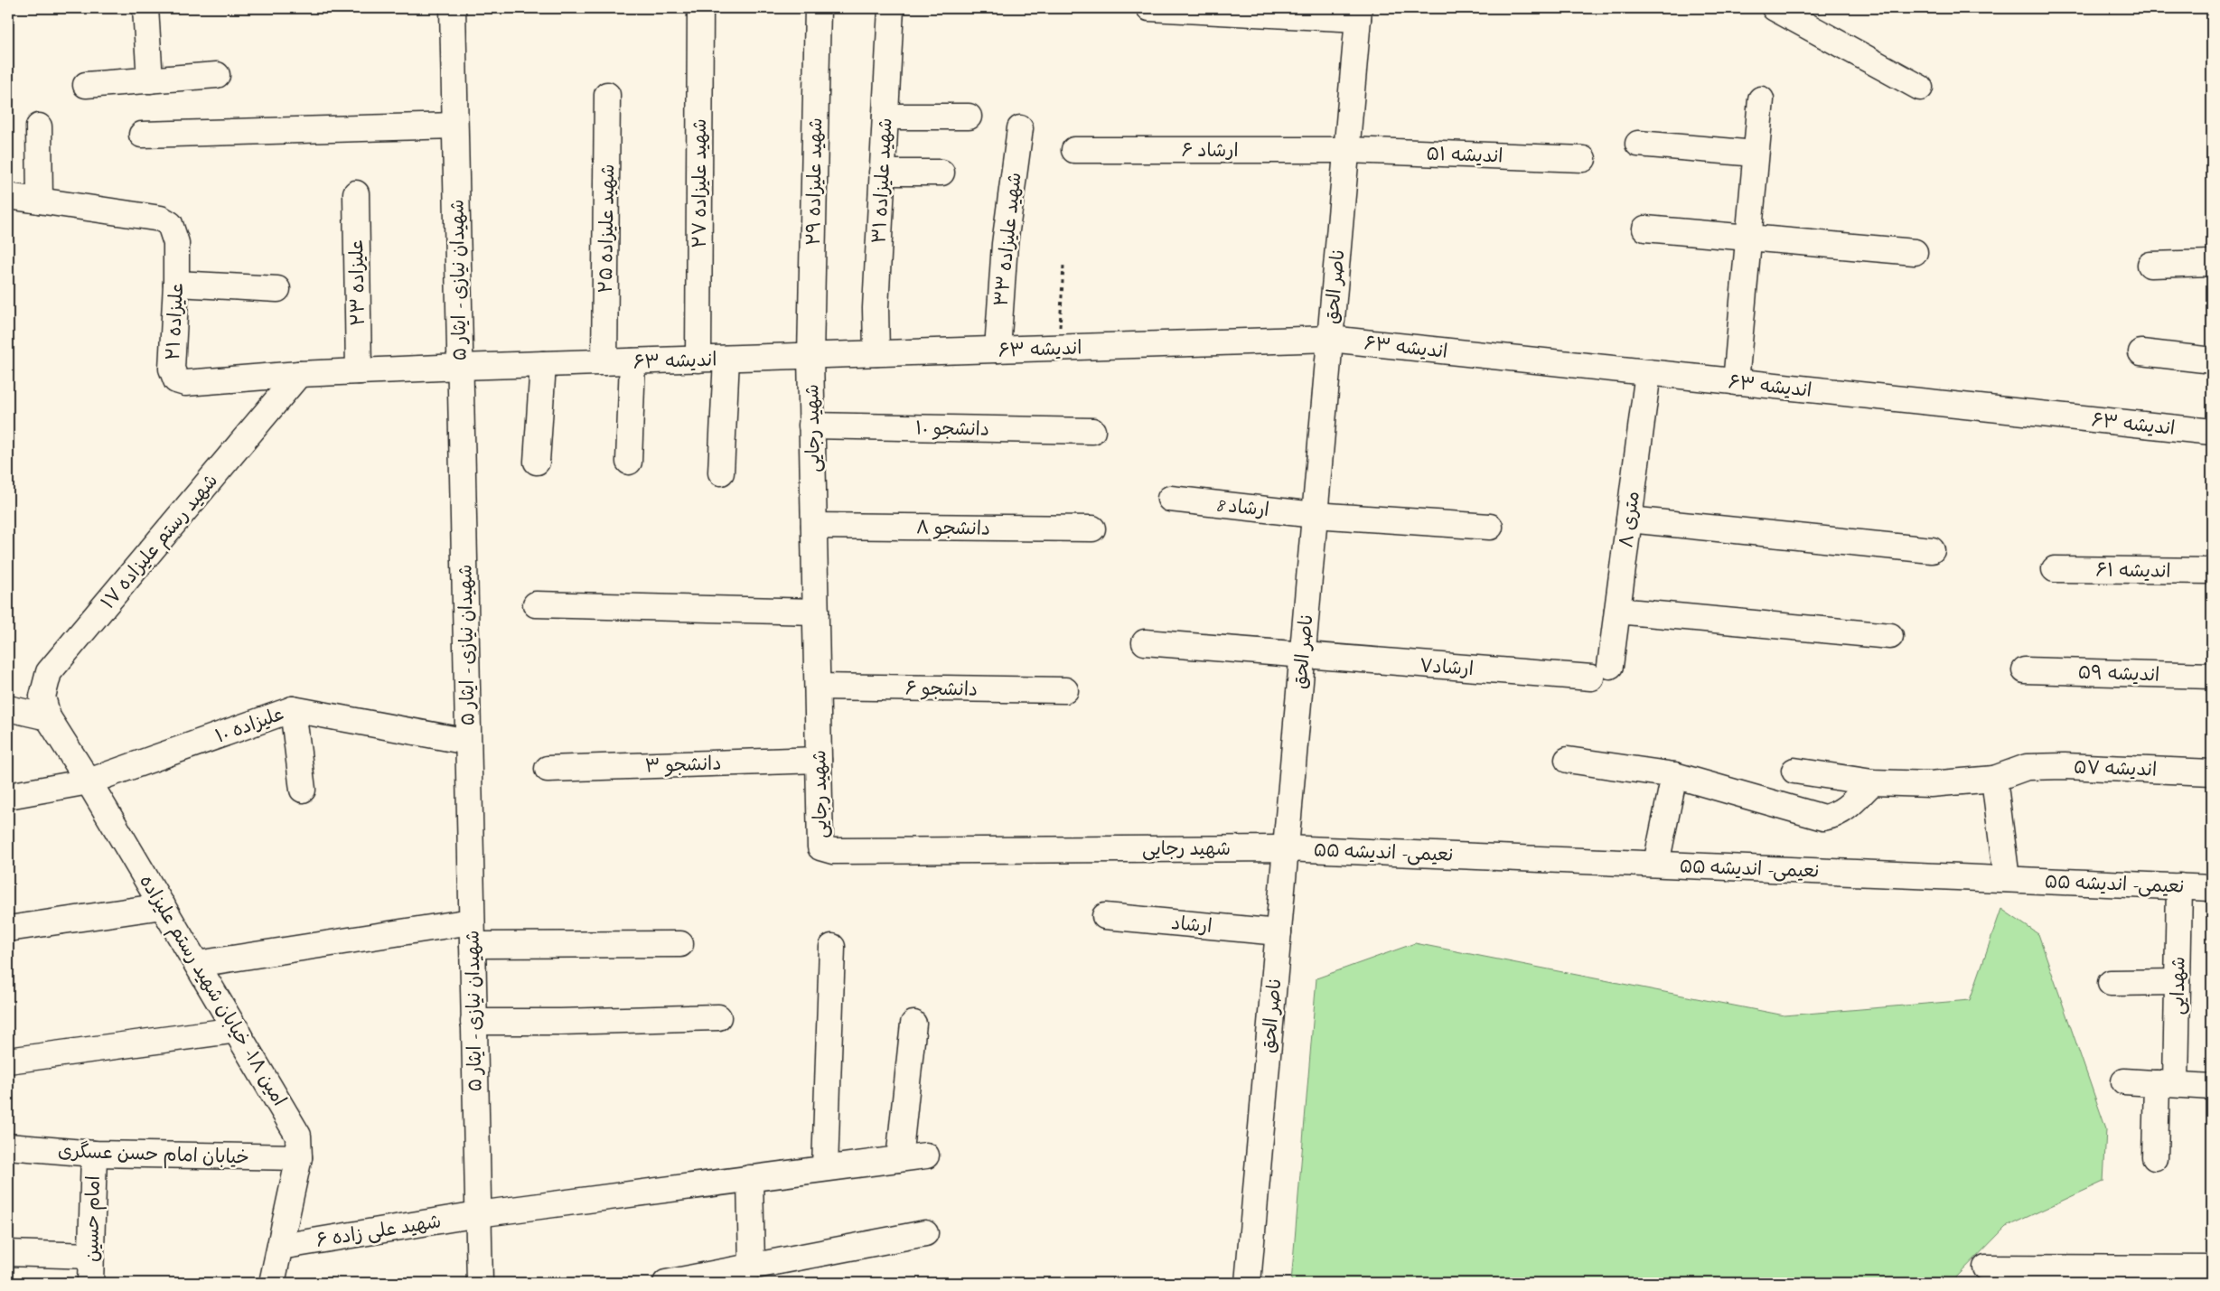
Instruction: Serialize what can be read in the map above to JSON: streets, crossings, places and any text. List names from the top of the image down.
{
  "streets": {
    "street": [
      "ارشاد ۶",
      "اندیشه ۵۱",
      "شهید علیزاده ۳۱",
      "شهید علیزاده ۲۹",
      "شهید علیزاده ۲۷",
      "شهید علیزاده ۲۵",
      "شهید علیزاده ۳۳",
      "شهیدان نیازی - ایثار ۵",
      "علیزاده ۲۳",
      "ناصر الحق",
      "علیزاده ۲۱",
      "اندیشه ۶۳",
      "شهید رجایی",
      "دانشجو ۱۰",
      "ارشاد 8",
      "۸ متری",
      "دانشجو ۸",
      "۱۷ شهید رستم علیزاده",
      "اندیشه ۶۱",
      "ارشاد۷",
      "اندیشه ۵۹",
      "دانشجو ۶",
      "علیزاده ۱۰",
      "دانشجو ۳",
      "اندیشه ۵۷",
      "نعیمی- اندیشه ۵۵",
      "ارشاد",
      "شهدایی",
      "امین ۱۸- خيابان شهيد رستم عليزاده",
      "خیابان امام حسن عسگری",
      "امام حسین",
      "شهید علی زاده ۶"
    ]
  },
  "crossings": [
    ["ارشاد ۶", "اندیشه ۵۱"],
    ["ارشاد ۶", "ناصر الحق"],
    ["اندیشه ۵۱", "ناصر الحق"],
    ["شهید علیزاده ۳۱", "اندیشه ۶۳"],
    ["شهید علیزاده ۲۹", "اندیشه ۶۳"],
    ["شهید علیزاده ۲۹", "شهید رجایی"],
    ["شهید علیزاده ۲۷", "اندیشه ۶۳"],
    ["شهید علیزاده ۲۵", "اندیشه ۶۳"],
    ["شهید علیزاده ۳۳", "اندیشه ۶۳"],
    ["شهیدان نیازی - ایثار ۵", "علیزاده ۲۱"],
    ["شهیدان نیازی - ایثار ۵", "اندیشه ۶۳"],
    ["شهیدان نیازی - ایثار ۵", "علیزاده ۱۰"],
    ["شهیدان نیازی - ایثار ۵", "شهید علی زاده ۶"],
    ["علیزاده ۲۳", "علیزاده ۲۱"],
    ["ناصر الحق", "اندیشه ۶۳"],
    ["ناصر الحق", "شهید رجایی"],
    ["ناصر الحق", "ارشاد 8"],
    ["ناصر الحق", "ارشاد۷"],
    ["ناصر الحق", "نعیمی- اندیشه ۵۵"],
    ["ناصر الحق", "ارشاد"],
    ["علیزاده ۲۱", "اندیشه ۶۳"],
    ["علیزاده ۲۱", "۱۷ شهید رستم علیزاده"],
    ["اندیشه ۶۳", "شهید رجایی"],
    ["اندیشه ۶۳", "۸ متری"],
    ["شهید رجایی", "دانشجو ۱۰"],
    ["شهید رجایی", "دانشجو ۸"],
    ["شهید رجایی", "دانشجو ۶"],
    ["شهید رجایی", "دانشجو ۳"],
    ["شهید رجایی", "نعیمی- اندیشه ۵۵"],
    ["۸ متری", "ارشاد۷"],
    ["۱۷ شهید رستم علیزاده", "امین ۱۸- خيابان شهيد رستم عليزاده"],
    ["علیزاده ۱۰", "امین ۱۸- خيابان شهيد رستم عليزاده"],
    ["نعیمی- اندیشه ۵۵", "شهدایی"],
    ["امین ۱۸- خيابان شهيد رستم عليزاده", "خیابان امام حسن عسگری"],
    ["امین ۱۸- خيابان شهيد رستم عليزاده", "شهید علی زاده ۶"],
    ["خیابان امام حسن عسگری", "امام حسین"]
  ]
}
